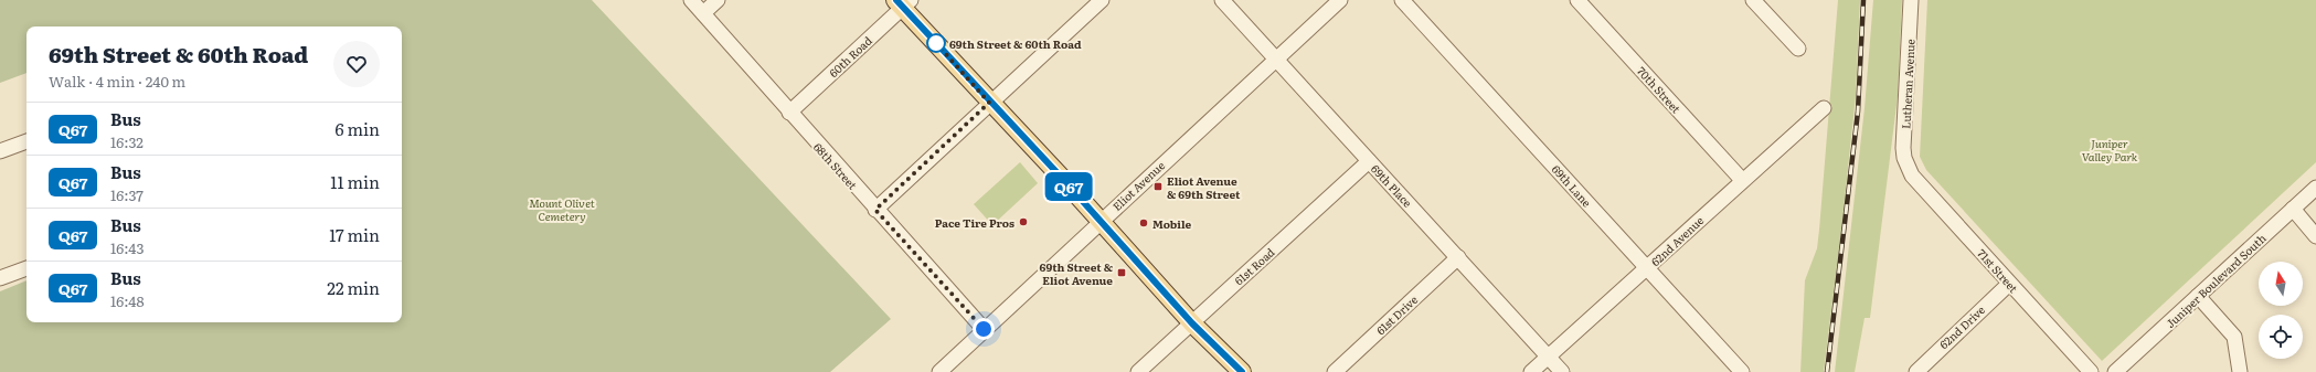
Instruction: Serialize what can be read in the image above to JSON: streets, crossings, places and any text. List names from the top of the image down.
{
  "streets": {
    "street": [
      "60th Road",
      "Lutheran Avenue",
      "70th Street",
      "68th Street",
      "Eliot Avenue",
      "69th Place",
      "69th Lane",
      "62nd Avenue",
      "61st Road",
      "71st Street",
      "Juniper Boulevard South",
      "61st Drive",
      "62nd Drive"
    ]
  },
  "crossings": [
    ["60th Road", "68th Street"],
    ["Lutheran Avenue", "71st Street"],
    ["70th Street", "62nd Avenue"],
    ["68th Street", "Eliot Avenue"],
    ["Eliot Avenue", "69th Place"],
    ["69th Place", "62nd Avenue"],
    ["69th Place", "61st Road"],
    ["69th Place", "61st Drive"],
    ["69th Lane", "62nd Avenue"],
    ["71st Street", "62nd Drive"]
  ],
  "parks": ["Juniper Valley Park", "Mount Olivet Cemetery"],
  "places": {
    "other": ["69th Street & 60th Road", "Pace Tire Pros", "Mobile"],
    "transit": ["Eliot Avenue & 69th Street", "69th Street & Eliot Avenue"]
  },
  "lines": ["bus line Q67"],
  "north": "top",
  "page": {
    "on_map": "Q67",
    "heading": ["69th Street & 60th Road", "Walk · 4 min · 240 m"],
    "list": [
      {
        "mark": "Q67",
        "name": "Bus",
        "note": "16:32",
        "value": "6 min"
      },
      {
        "mark": "Q67",
        "name": "Bus",
        "note": "16:37",
        "value": "11 min"
      },
      {
        "mark": "Q67",
        "name": "Bus",
        "note": "16:43",
        "value": "17 min"
      },
      {
        "mark": "Q67",
        "name": "Bus",
        "note": "16:48",
        "value": "22 min"
      }
    ]
  }
}
